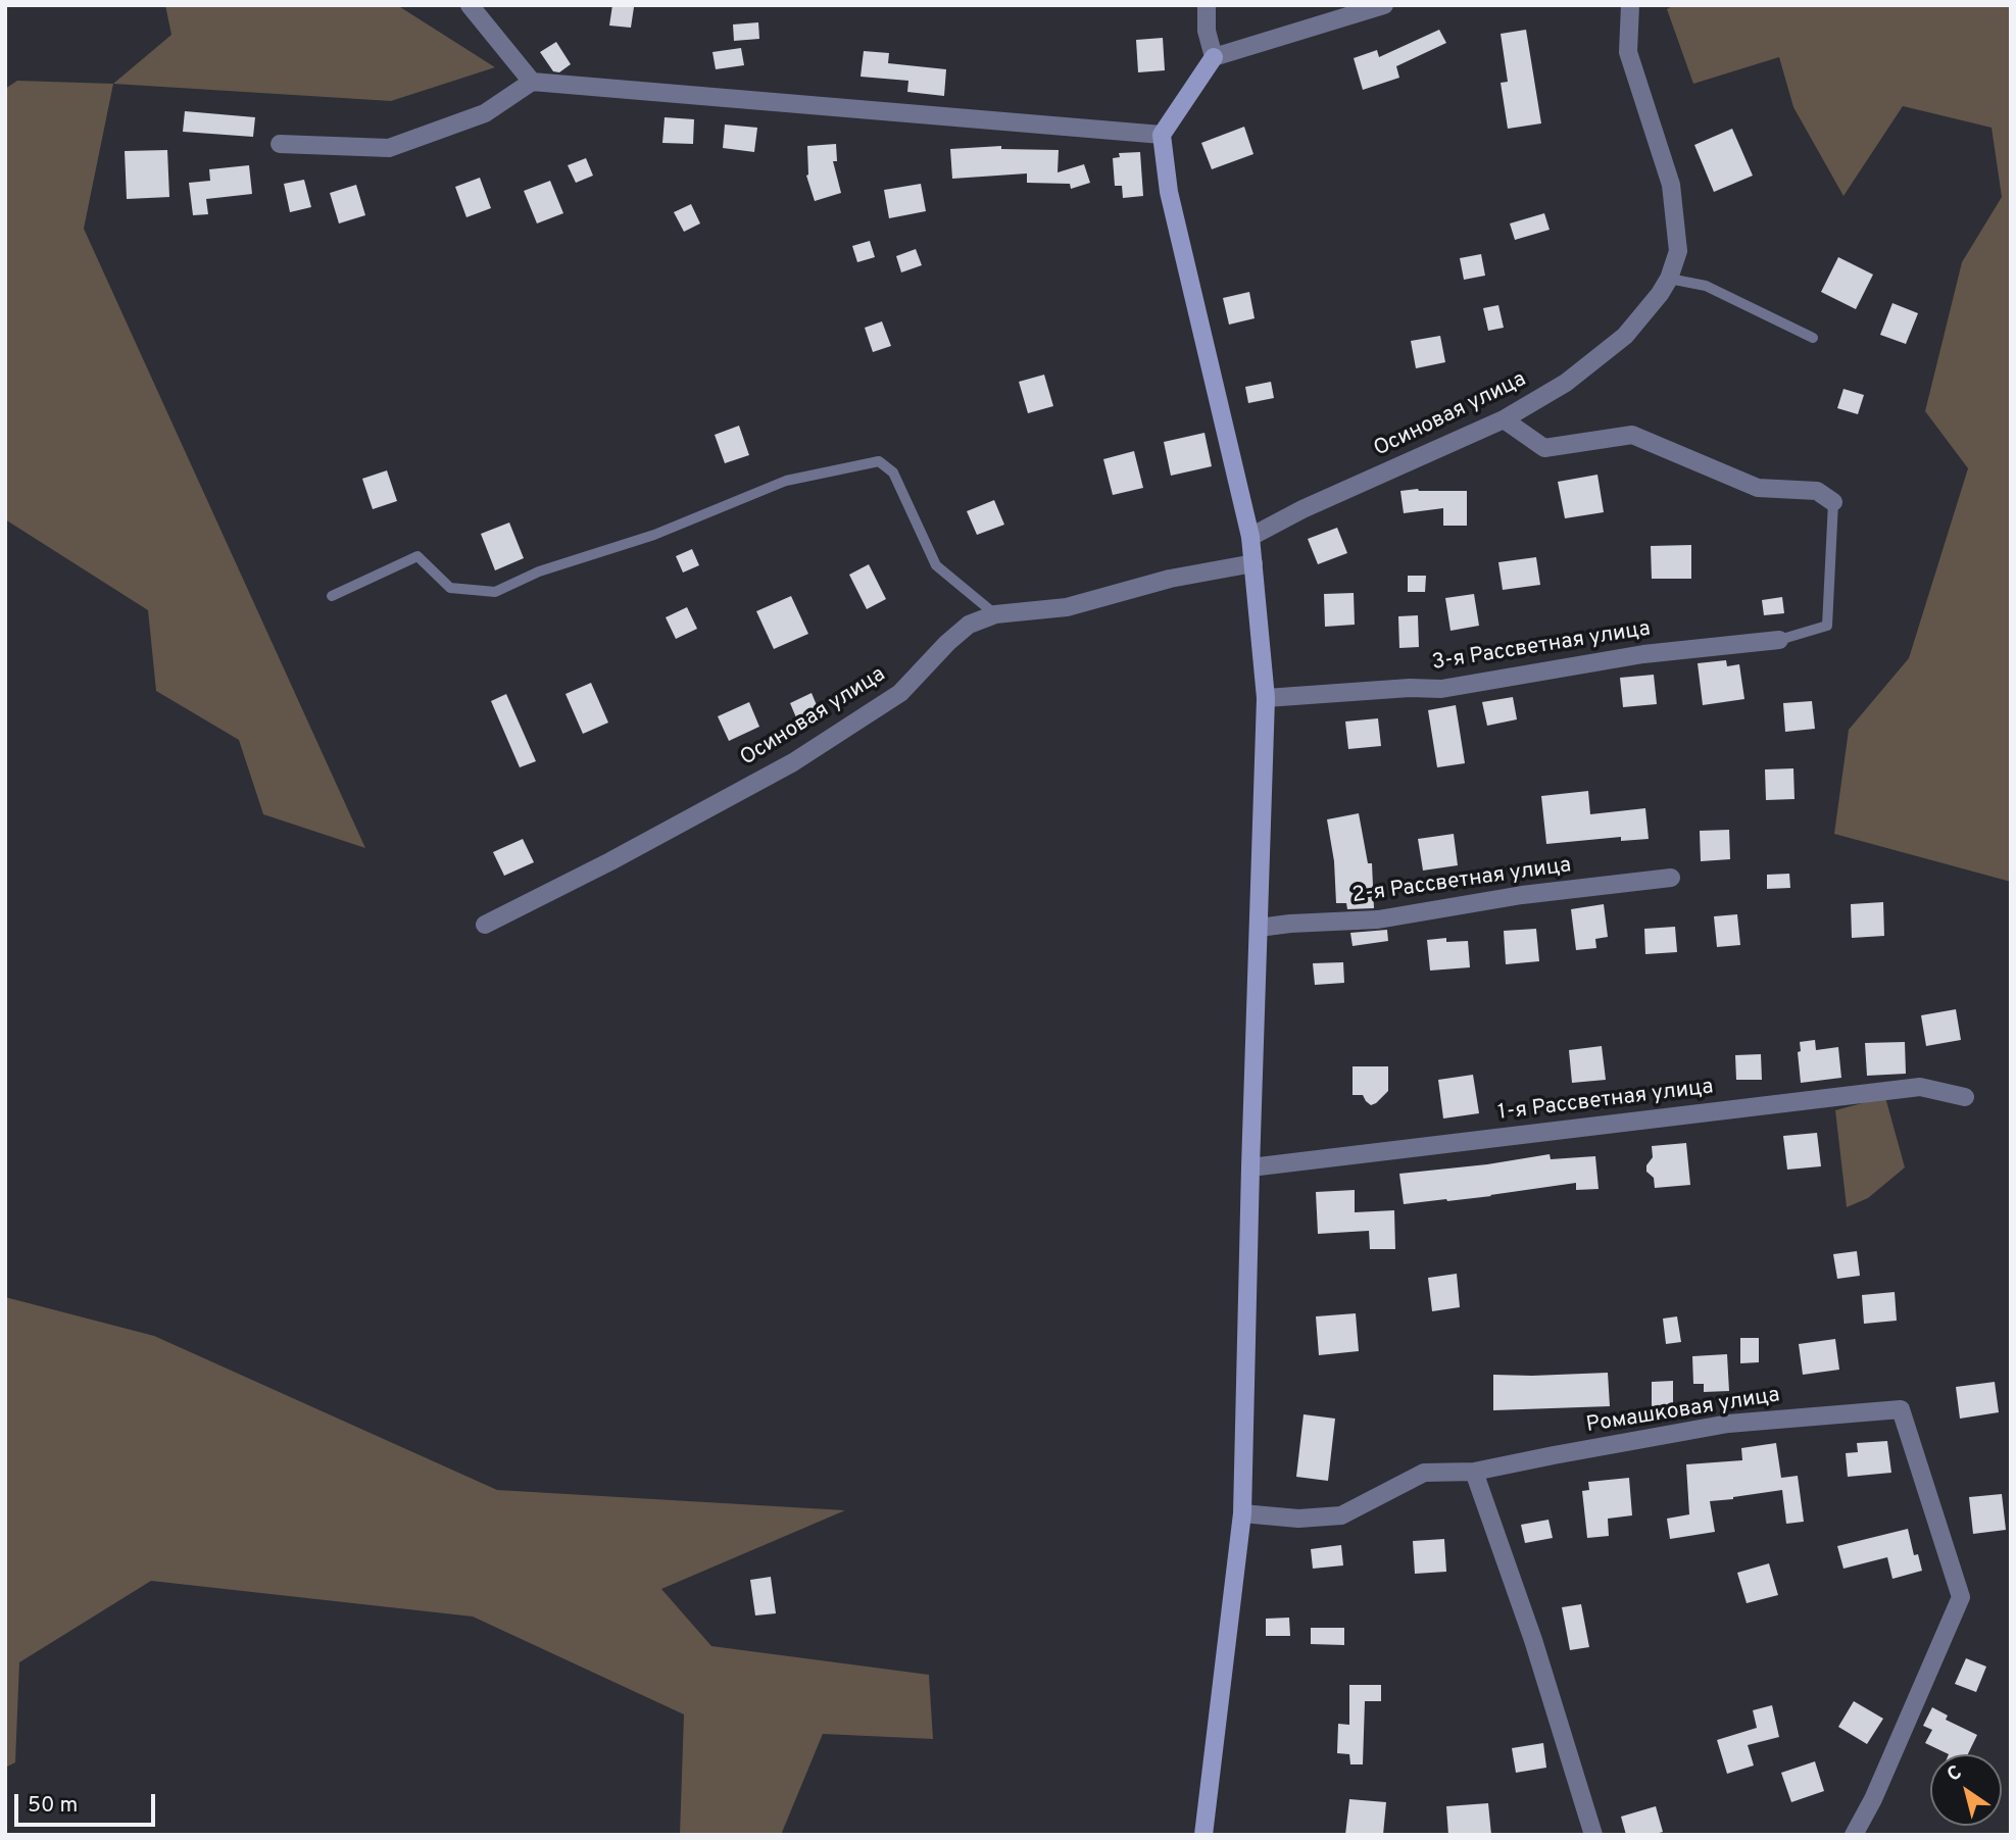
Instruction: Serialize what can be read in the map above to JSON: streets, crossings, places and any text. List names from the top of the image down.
{
  "streets": {
    "street": [
      "Осиновая улица",
      "3-я Рассветная улица",
      "2-я Рассветная улица",
      "1-я Рассветная улица",
      "Ромашковая улица"
    ]
  },
  "scale_bar": "50 m",
  "north": "top left"
}
